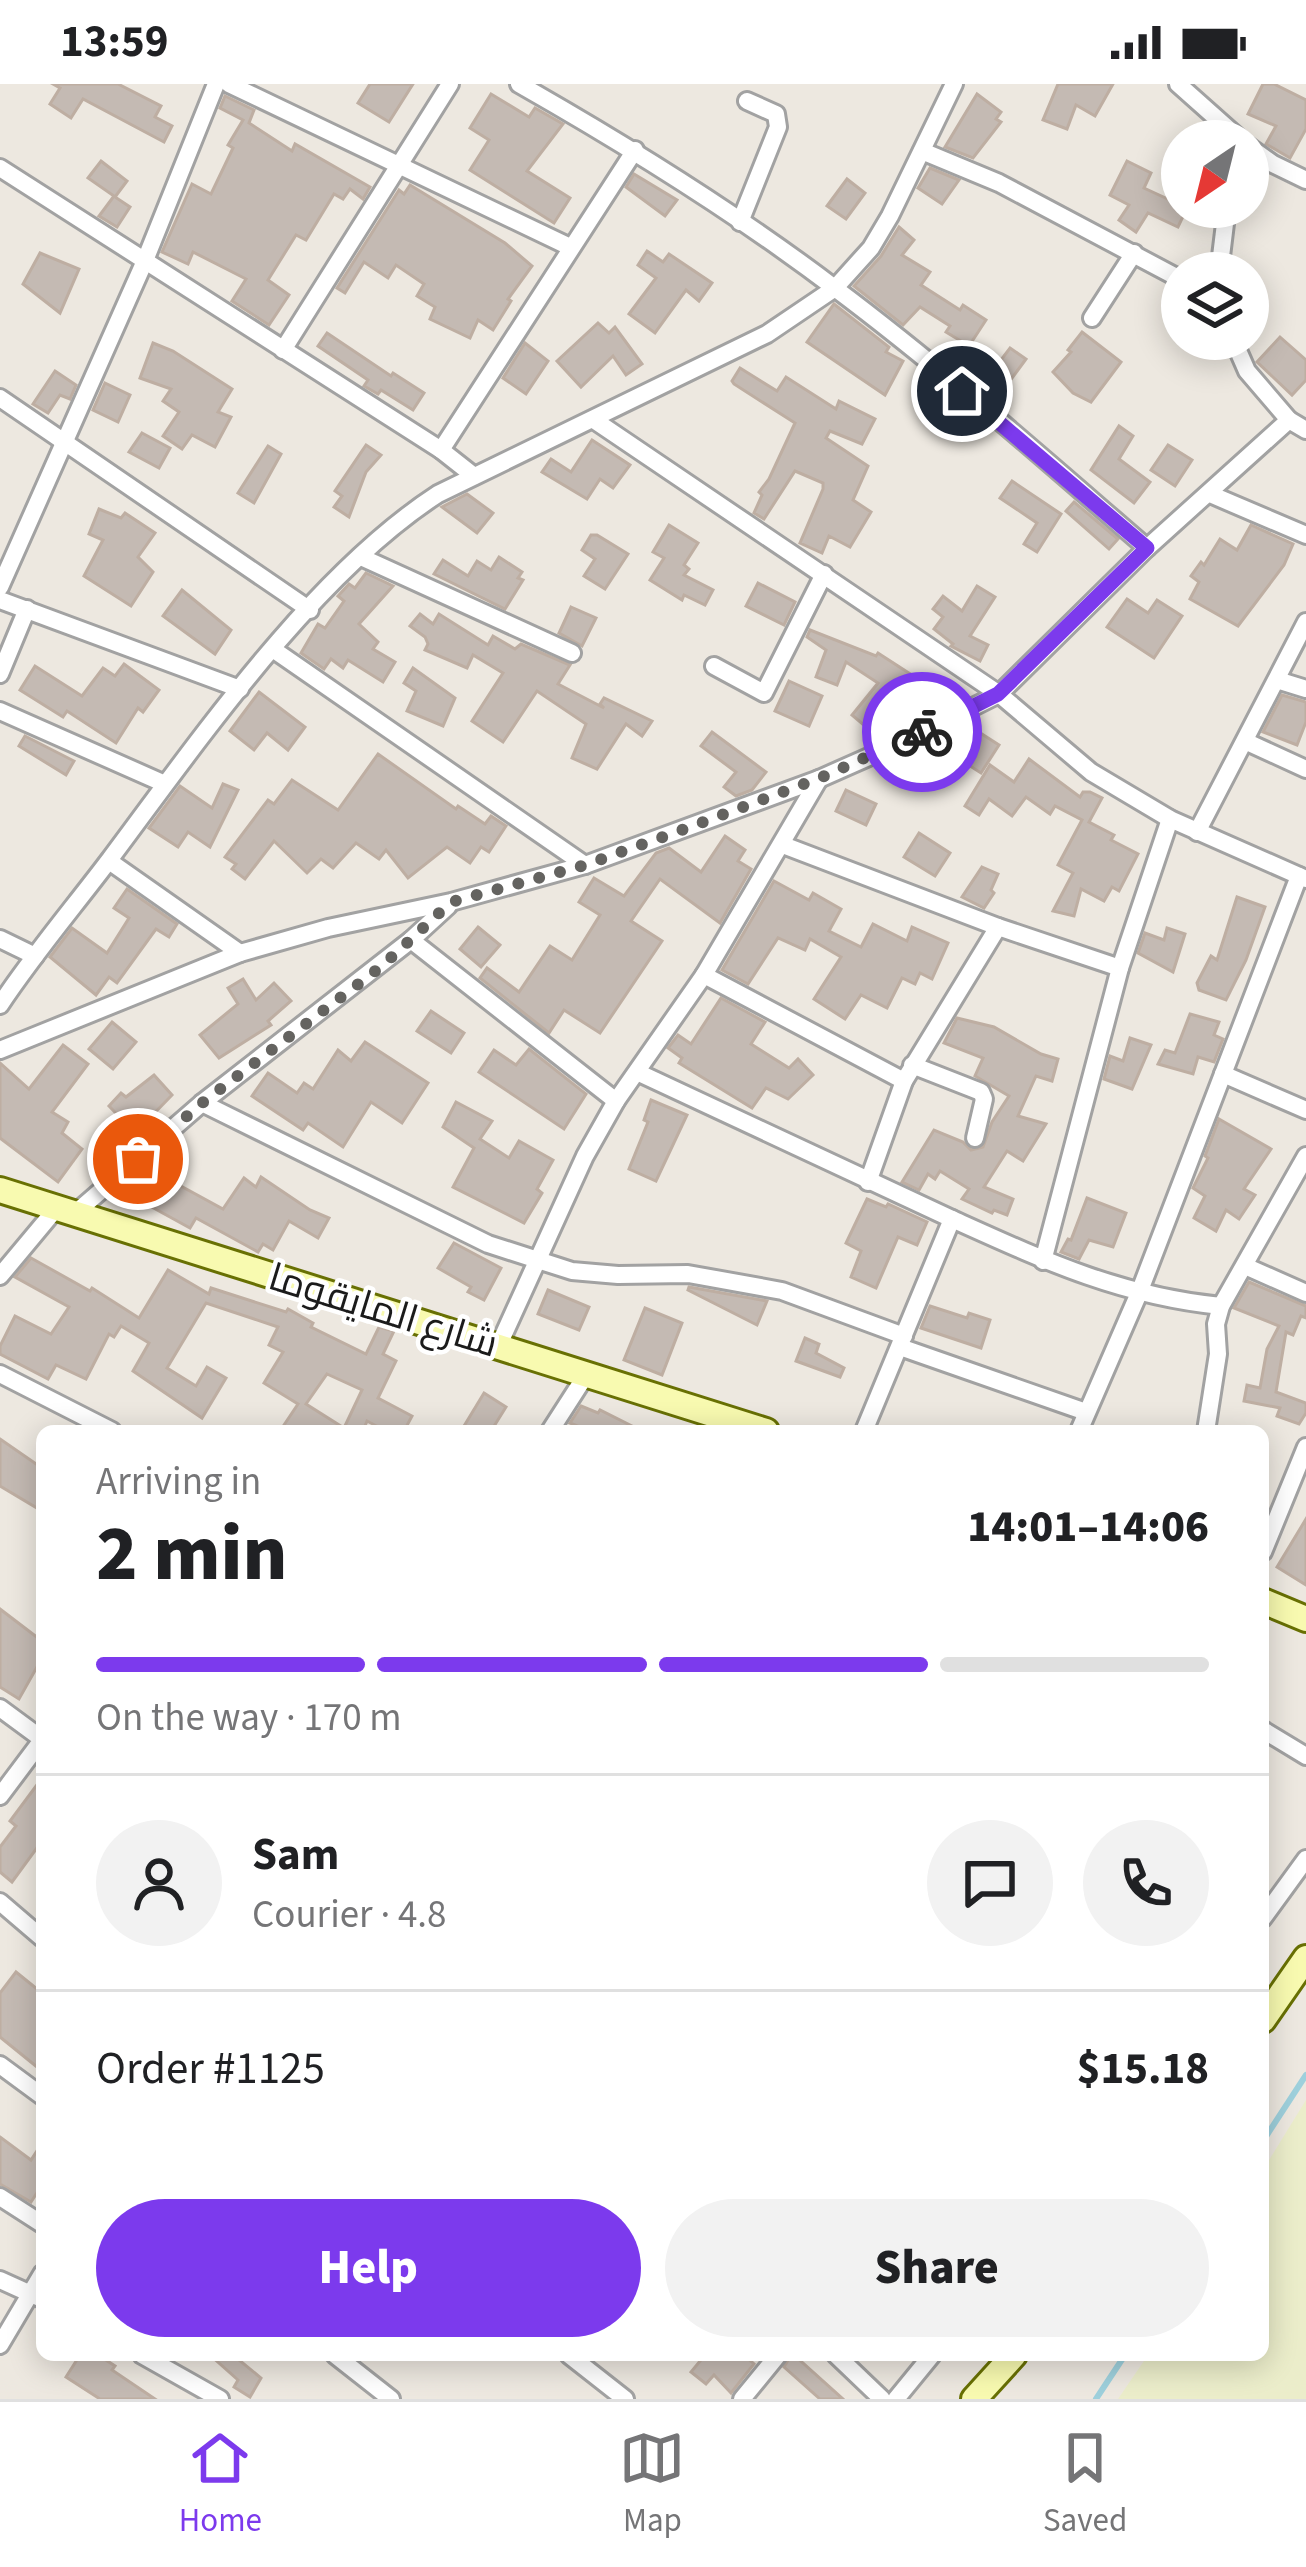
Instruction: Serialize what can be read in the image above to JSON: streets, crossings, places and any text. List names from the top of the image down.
{
  "streets": {
    "street": ["شارع المايقوما"]
  },
  "north": "bottom left",
  "page": {
    "status": "13:59",
    "heading": ["2 min", "Arriving in", "14:01–14:06"],
    "panel": [
      "Sam",
      "Courier · 4.8",
      "Order #1125",
      "$15.18"
    ],
    "bar": "On the way · 170 m",
    "buttons": ["Help", "Share"],
    "tabs": ["Home", "Map", "Saved"]
  }
}
